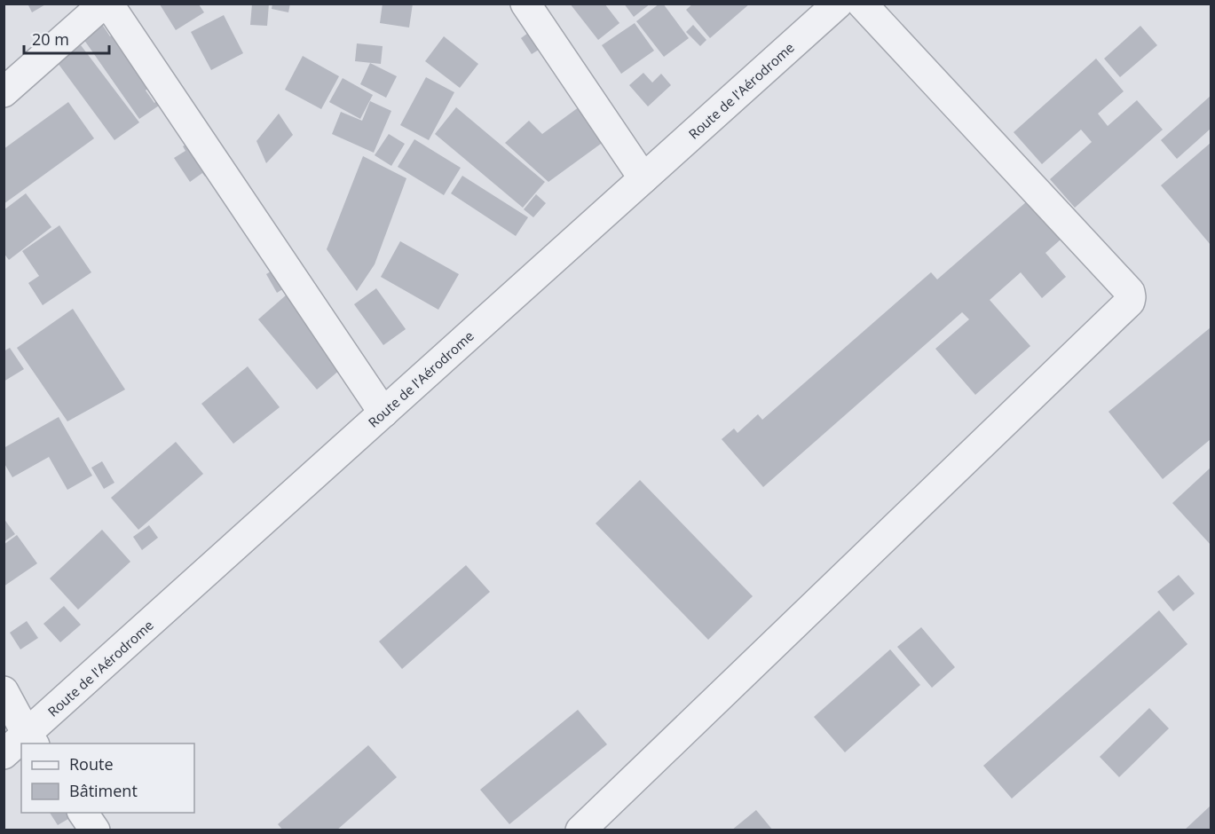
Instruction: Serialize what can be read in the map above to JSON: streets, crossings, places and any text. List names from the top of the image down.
{
  "streets": {
    "street": ["Route de l'Aérodrome"]
  },
  "legend": ["Route", "Bâtiment"],
  "scale_bar": "20 m"
}
